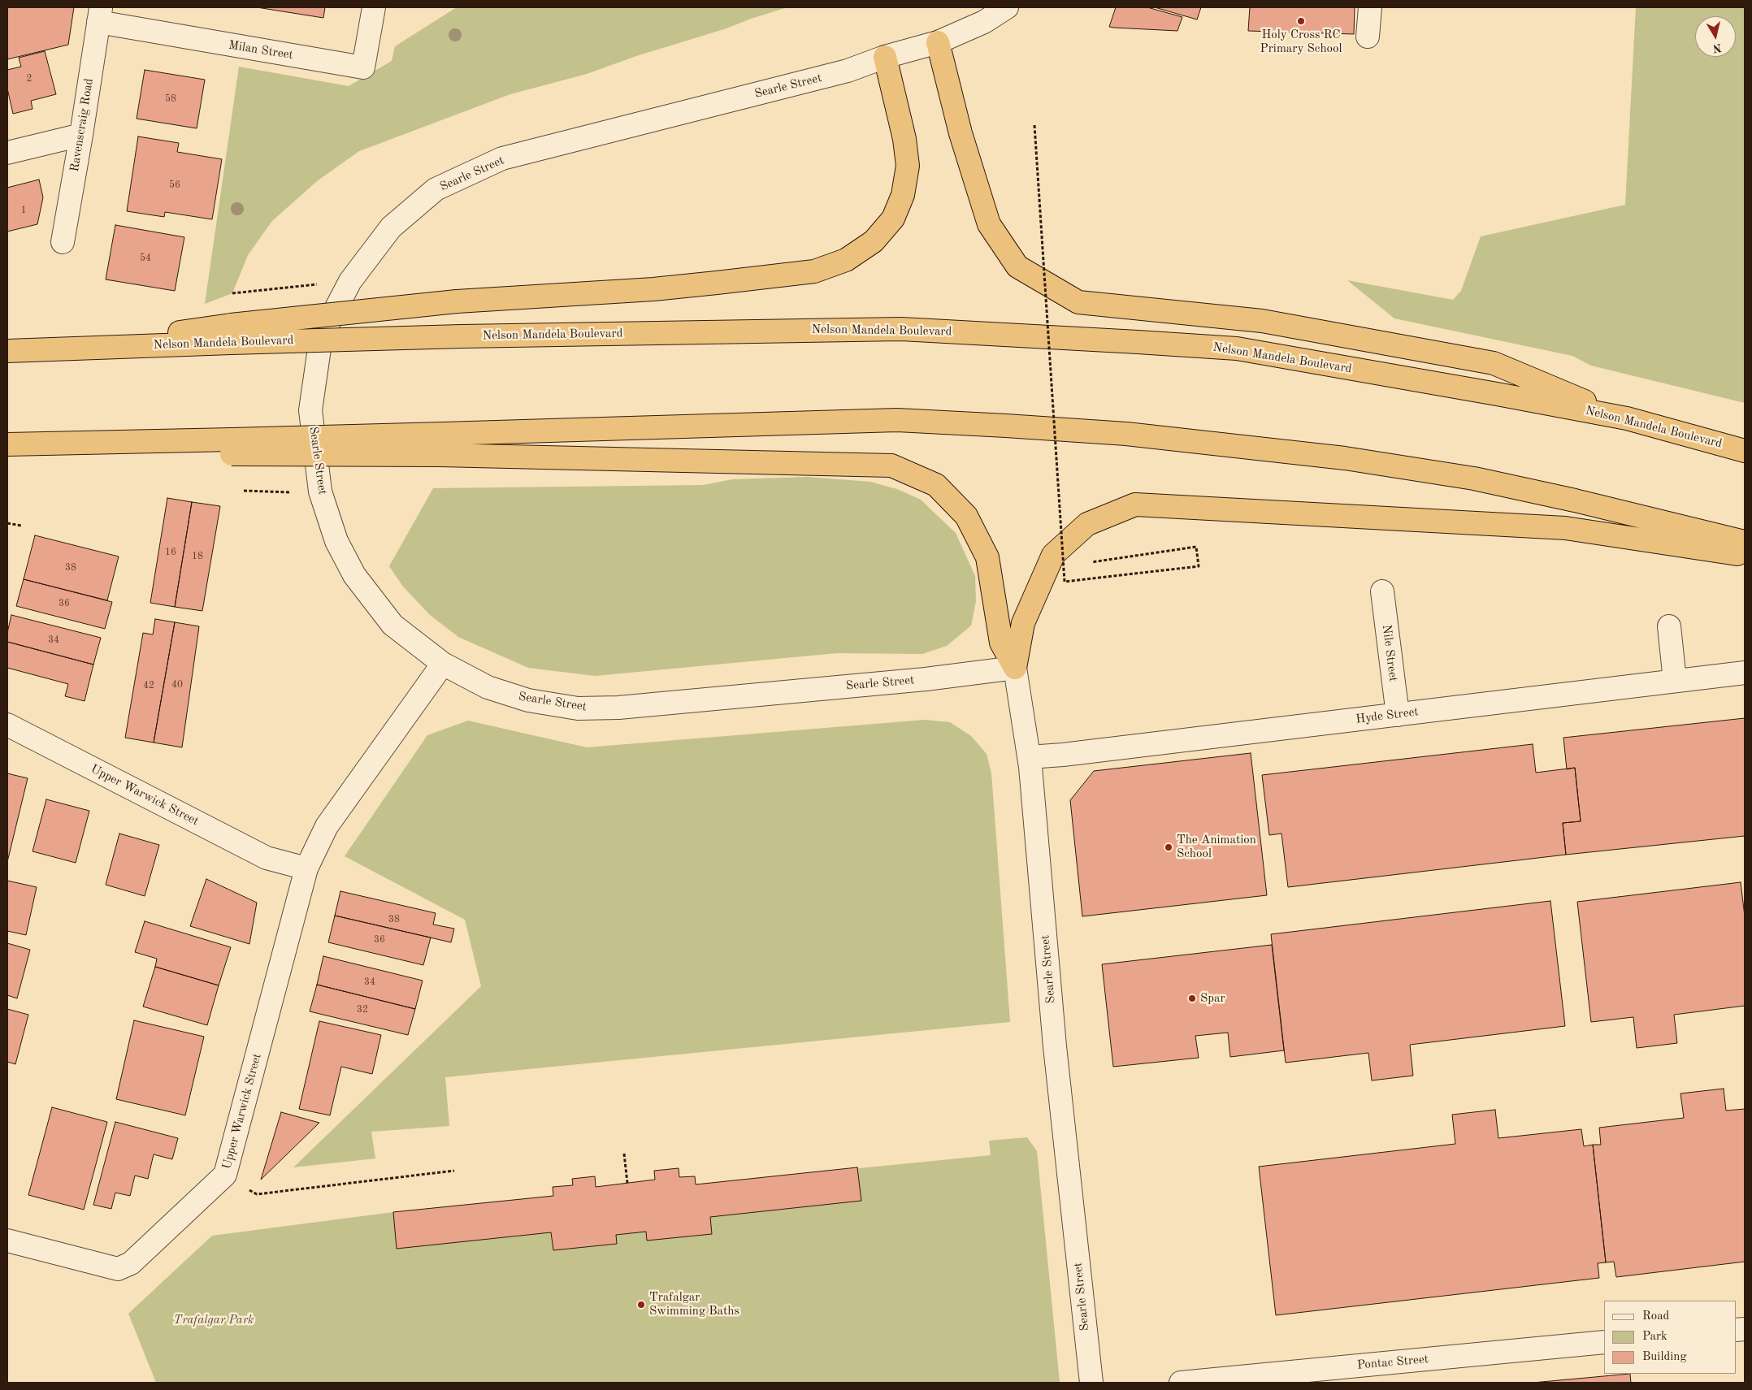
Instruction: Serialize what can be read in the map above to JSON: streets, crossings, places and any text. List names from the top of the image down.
{
  "streets": {
    "highway": ["Nelson Mandela Boulevard"],
    "street": [
      "Milan Street",
      "Searle Street",
      "Ravenscraig Road",
      "Nile Street",
      "Hyde Street",
      "Upper Warwick Street",
      "Pontac Street"
    ]
  },
  "crossings": [
    ["Milan Street", "Ravenscraig Road"],
    ["Searle Street", "Hyde Street"],
    ["Searle Street", "Upper Warwick Street"],
    ["Nile Street", "Hyde Street"]
  ],
  "parks": ["Trafalgar Park"],
  "places": [
    "Holy Cross RC Primary School",
    "The Animation School",
    "Spar",
    "Trafalgar Swimming Baths"
  ],
  "house_numbers": [
    "2",
    "58",
    "56",
    "1",
    "54",
    "16",
    "18",
    "38",
    "36",
    "34",
    "40",
    "42",
    "38",
    "36",
    "34",
    "32"
  ],
  "legend": ["Road", "Park", "Building"],
  "north": "bottom"
}
